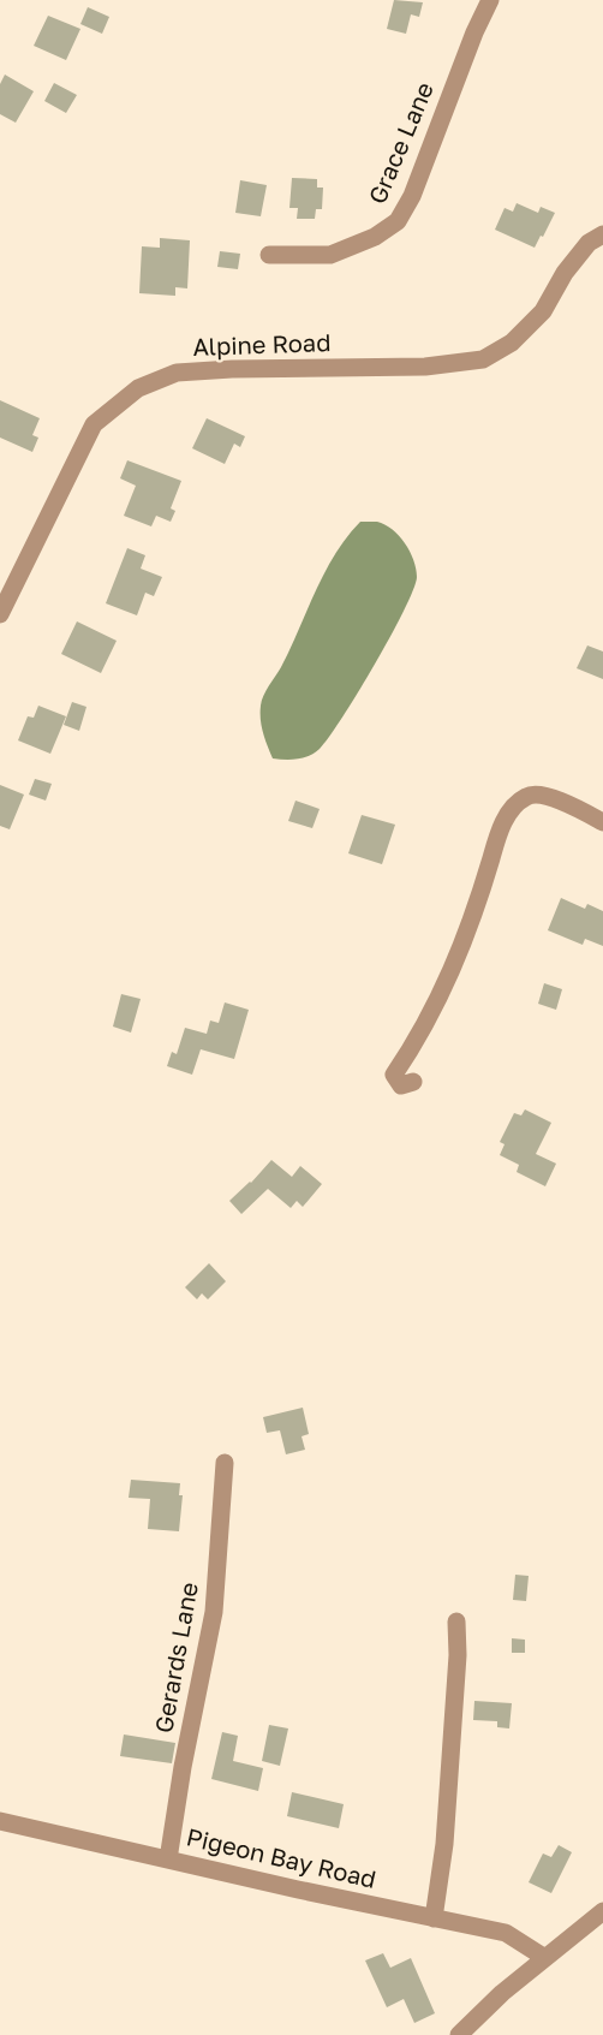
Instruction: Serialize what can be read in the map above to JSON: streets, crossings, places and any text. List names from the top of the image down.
{
  "streets": {
    "street": [
      "Grace Lane",
      "Alpine Road",
      "Gerards Lane",
      "Pigeon Bay Road"
    ]
  },
  "crossings": [
    ["Gerards Lane", "Pigeon Bay Road"]
  ]
}
